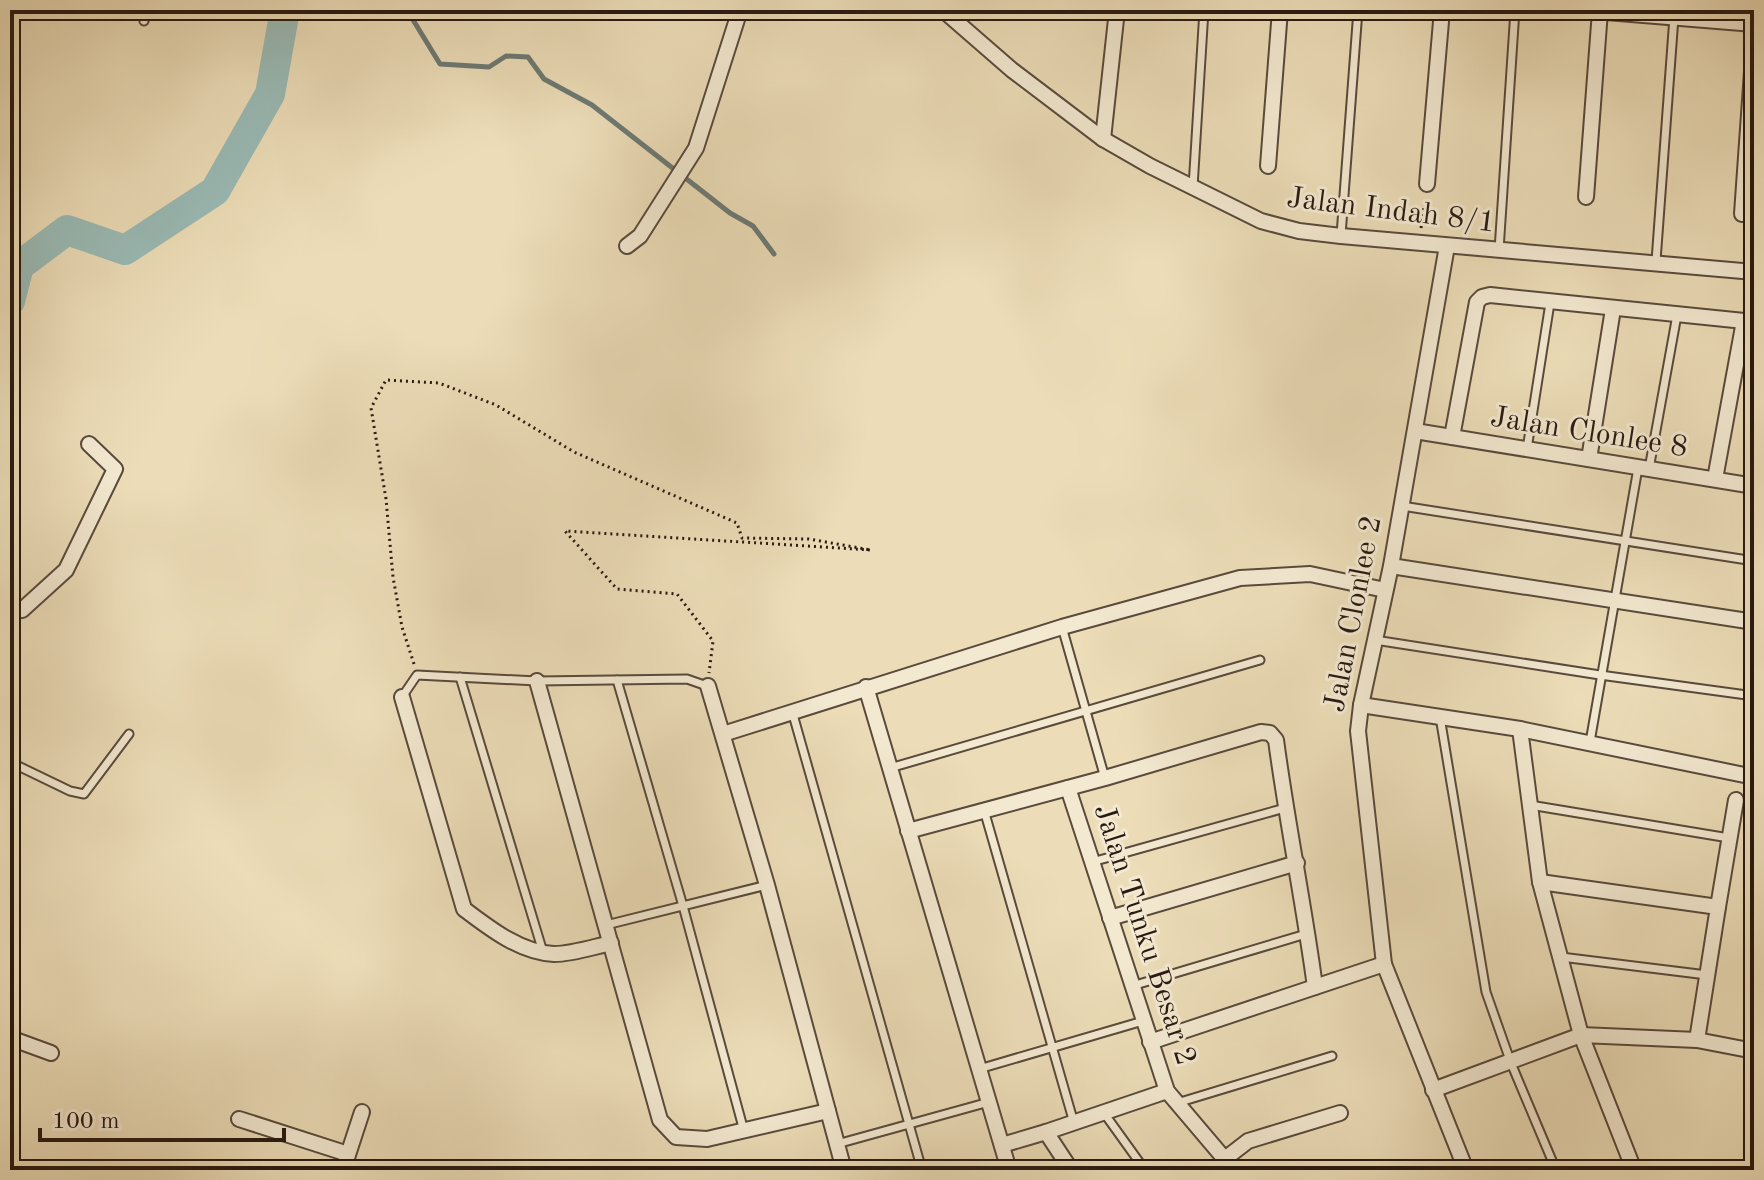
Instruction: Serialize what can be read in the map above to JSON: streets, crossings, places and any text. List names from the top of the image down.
{
  "streets": {
    "street": [
      "Jalan Indah 8/1",
      "Jalan Clonlee 8",
      "Jalan Clonlee 2",
      "Jalan Tunku Besar 2"
    ]
  },
  "crossings": [
    ["Jalan Indah 8/1", "Jalan Clonlee 2"],
    ["Jalan Clonlee 8", "Jalan Clonlee 2"]
  ],
  "scale_bar": "100 m"
}
